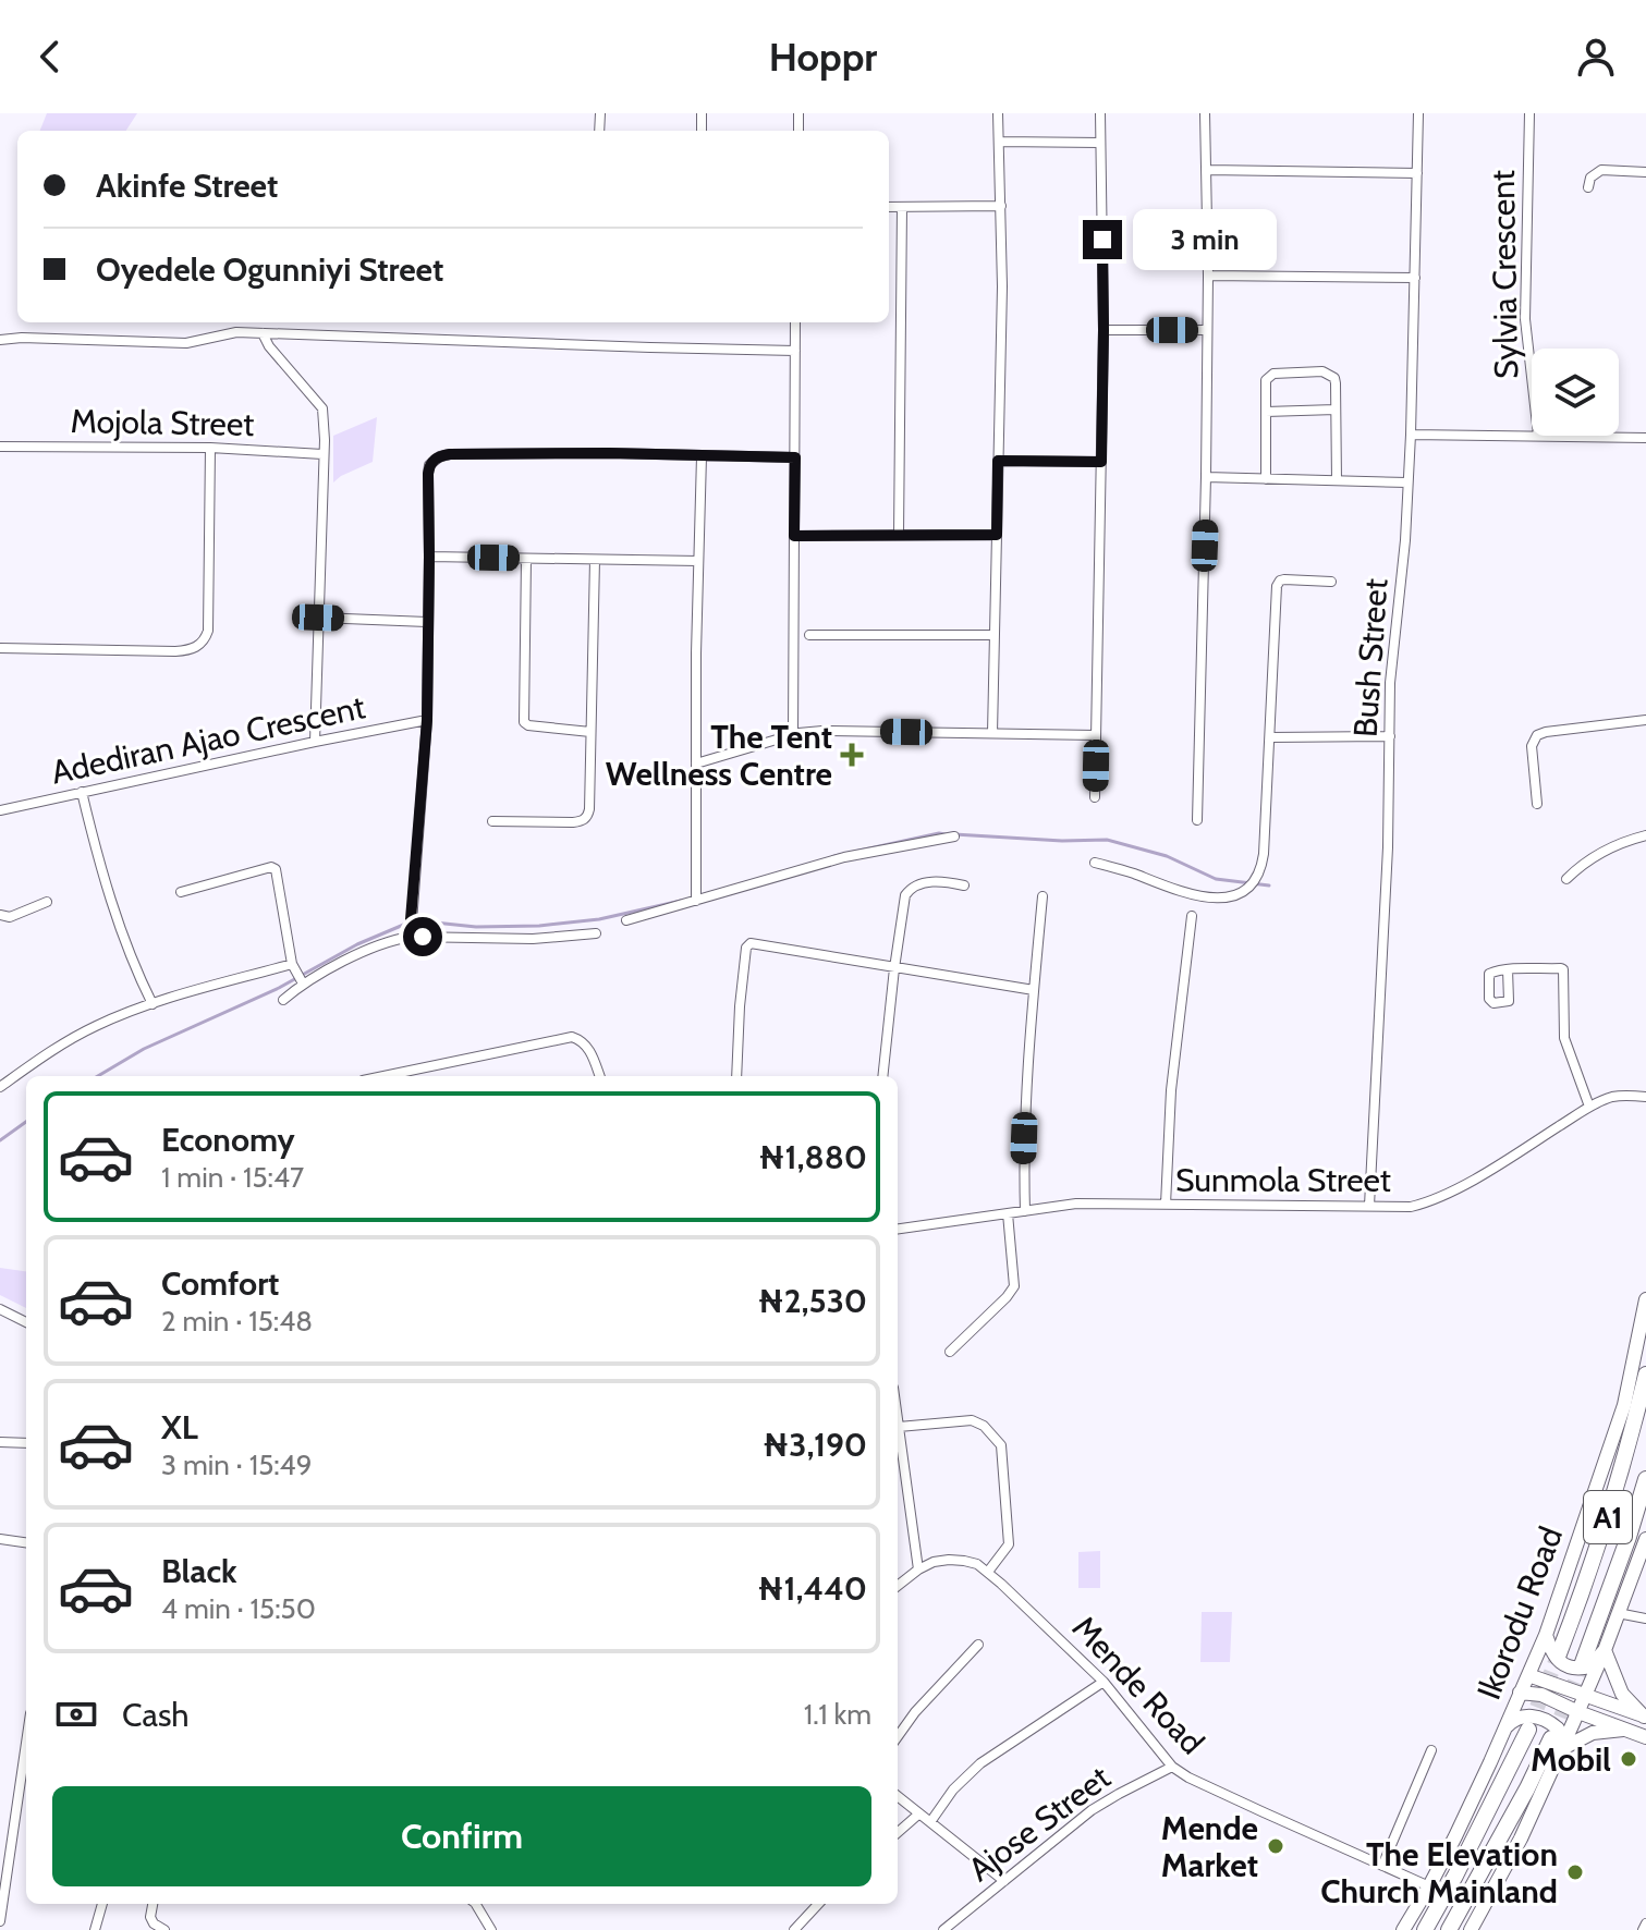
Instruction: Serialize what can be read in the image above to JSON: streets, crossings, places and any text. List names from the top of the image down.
{
  "streets": {
    "highway": ["A1", "Ikorodu Road"],
    "street": [
      "Sylvia Crescent",
      "Mojola Street",
      "Bush Street",
      "Adediran Ajao Crescent",
      "Sunmola Street",
      "Mende Road",
      "Ajose Street"
    ]
  },
  "crossings": [
    ["Bush Street", "Sunmola Street"],
    ["Ikorodu Road", "Mende Road"],
    ["Mende Road", "Ajose Street"]
  ],
  "places": {
    "health": ["The Tent Wellness Centre"],
    "other": ["Mobil", "Mende Market", "The Elevation Church Mainland"]
  },
  "page": {
    "header": "Hoppr",
    "banner": ["Akinfe Street", "Oyedele Ogunniyi Street"],
    "bubble": "3 min",
    "list": [
      {
        "name": "Economy",
        "note": "1 min · 15:47",
        "value": "₦1,880"
      },
      {
        "name": "Comfort",
        "note": "2 min · 15:48",
        "value": "₦2,530"
      },
      {
        "name": "XL",
        "note": "3 min · 15:49",
        "value": "₦3,190"
      },
      {
        "name": "Black",
        "note": "4 min · 15:50",
        "value": "₦1,440"
      }
    ],
    "pay": ["Cash", "1.1 km"],
    "buttons": "Confirm"
  }
}
